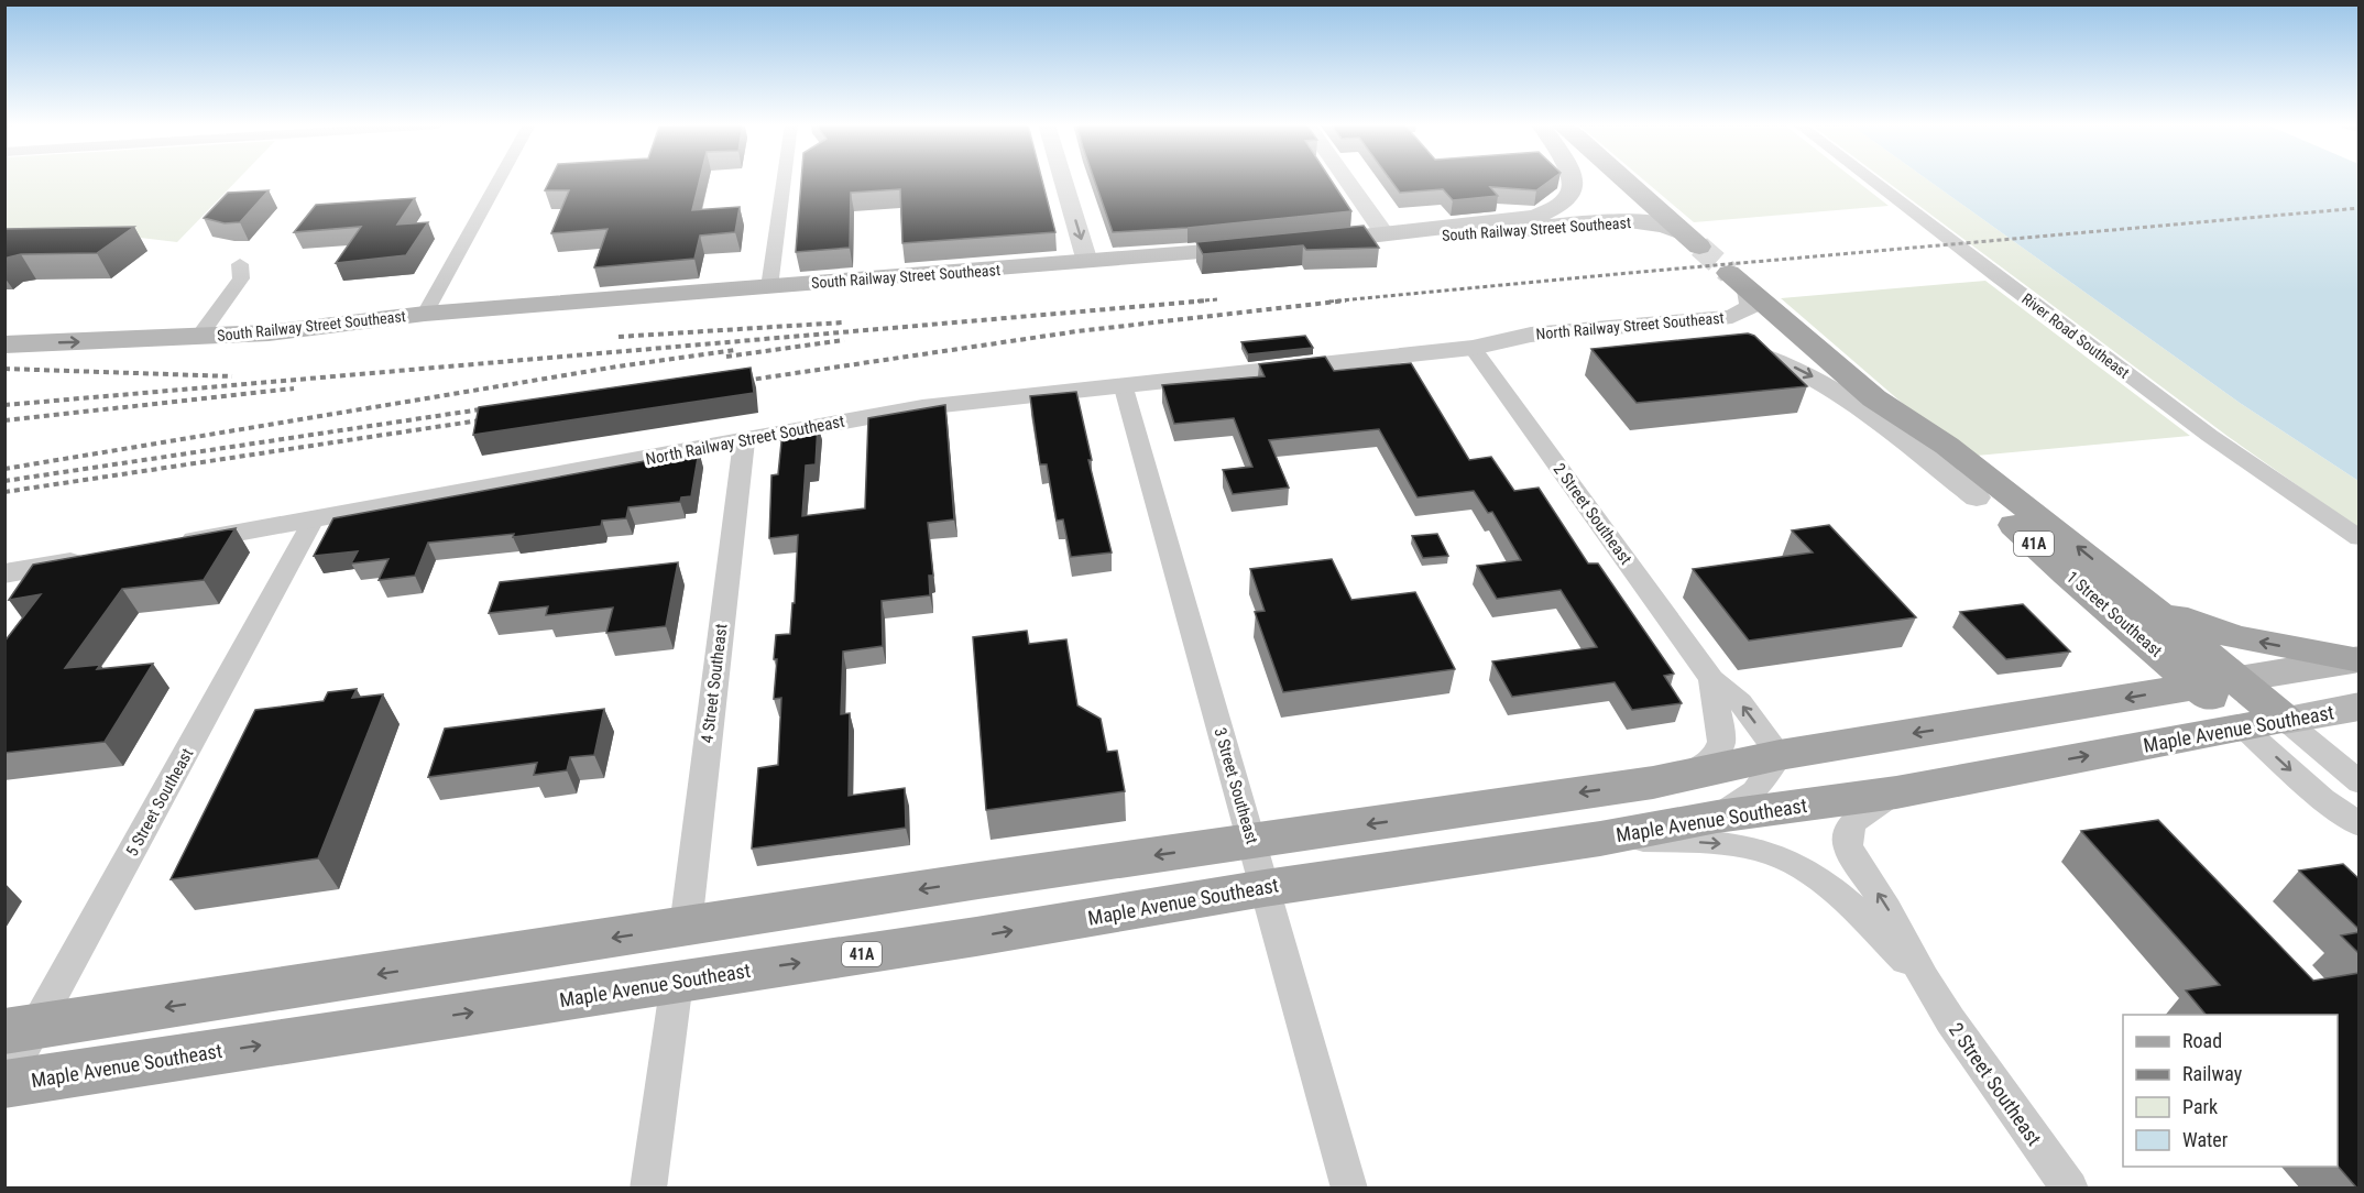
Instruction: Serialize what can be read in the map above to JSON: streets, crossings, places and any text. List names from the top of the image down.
{
  "streets": {
    "main road": [
      "South Railway Street Southeast",
      "41A",
      "1 Street Southeast",
      "Maple Avenue Southeast"
    ],
    "street": [
      "North Railway Street Southeast",
      "River Road Southeast",
      "2 Street Southeast",
      "4 Street Southeast",
      "3 Street Southeast",
      "5 Street Southeast"
    ]
  },
  "crossings": [
    ["North Railway Street Southeast", "2 Street Southeast"],
    ["North Railway Street Southeast", "1 Street Southeast"],
    ["North Railway Street Southeast", "4 Street Southeast"],
    ["North Railway Street Southeast", "3 Street Southeast"],
    ["North Railway Street Southeast", "5 Street Southeast"],
    ["2 Street Southeast", "Maple Avenue Southeast"],
    ["1 Street Southeast", "Maple Avenue Southeast"],
    ["Maple Avenue Southeast", "3 Street Southeast"],
    ["Maple Avenue Southeast", "5 Street Southeast"]
  ],
  "legend": [
    "Road",
    "Railway",
    "Park",
    "Water"
  ]
}
